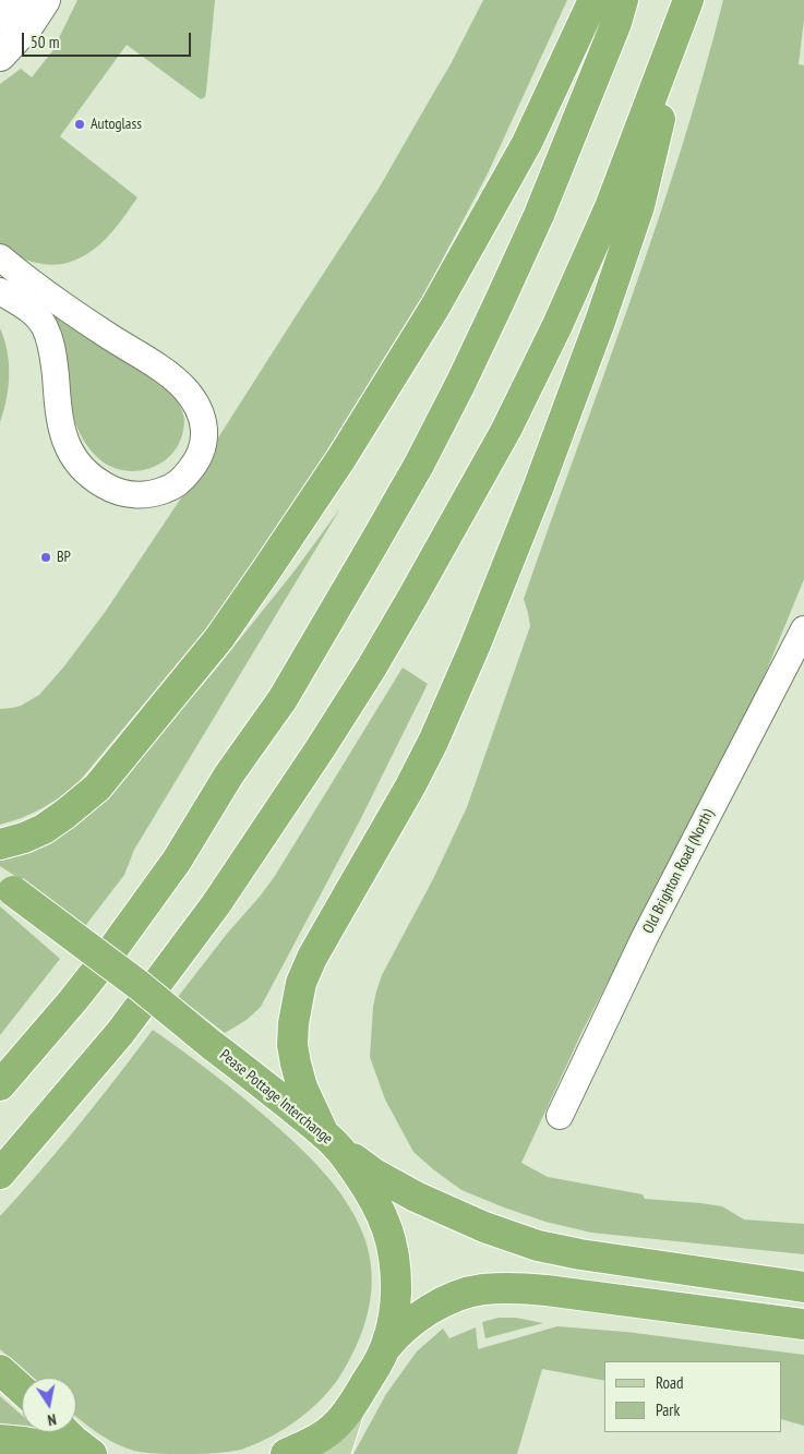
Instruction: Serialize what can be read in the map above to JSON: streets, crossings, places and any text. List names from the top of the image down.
{
  "streets": {
    "highway": ["Pease Pottage Interchange"],
    "street": ["Old Brighton Road (North)"]
  },
  "places": ["Autoglass", "BP"],
  "legend": ["Road", "Park"],
  "scale_bar": "50 m",
  "north": "bottom"
}
